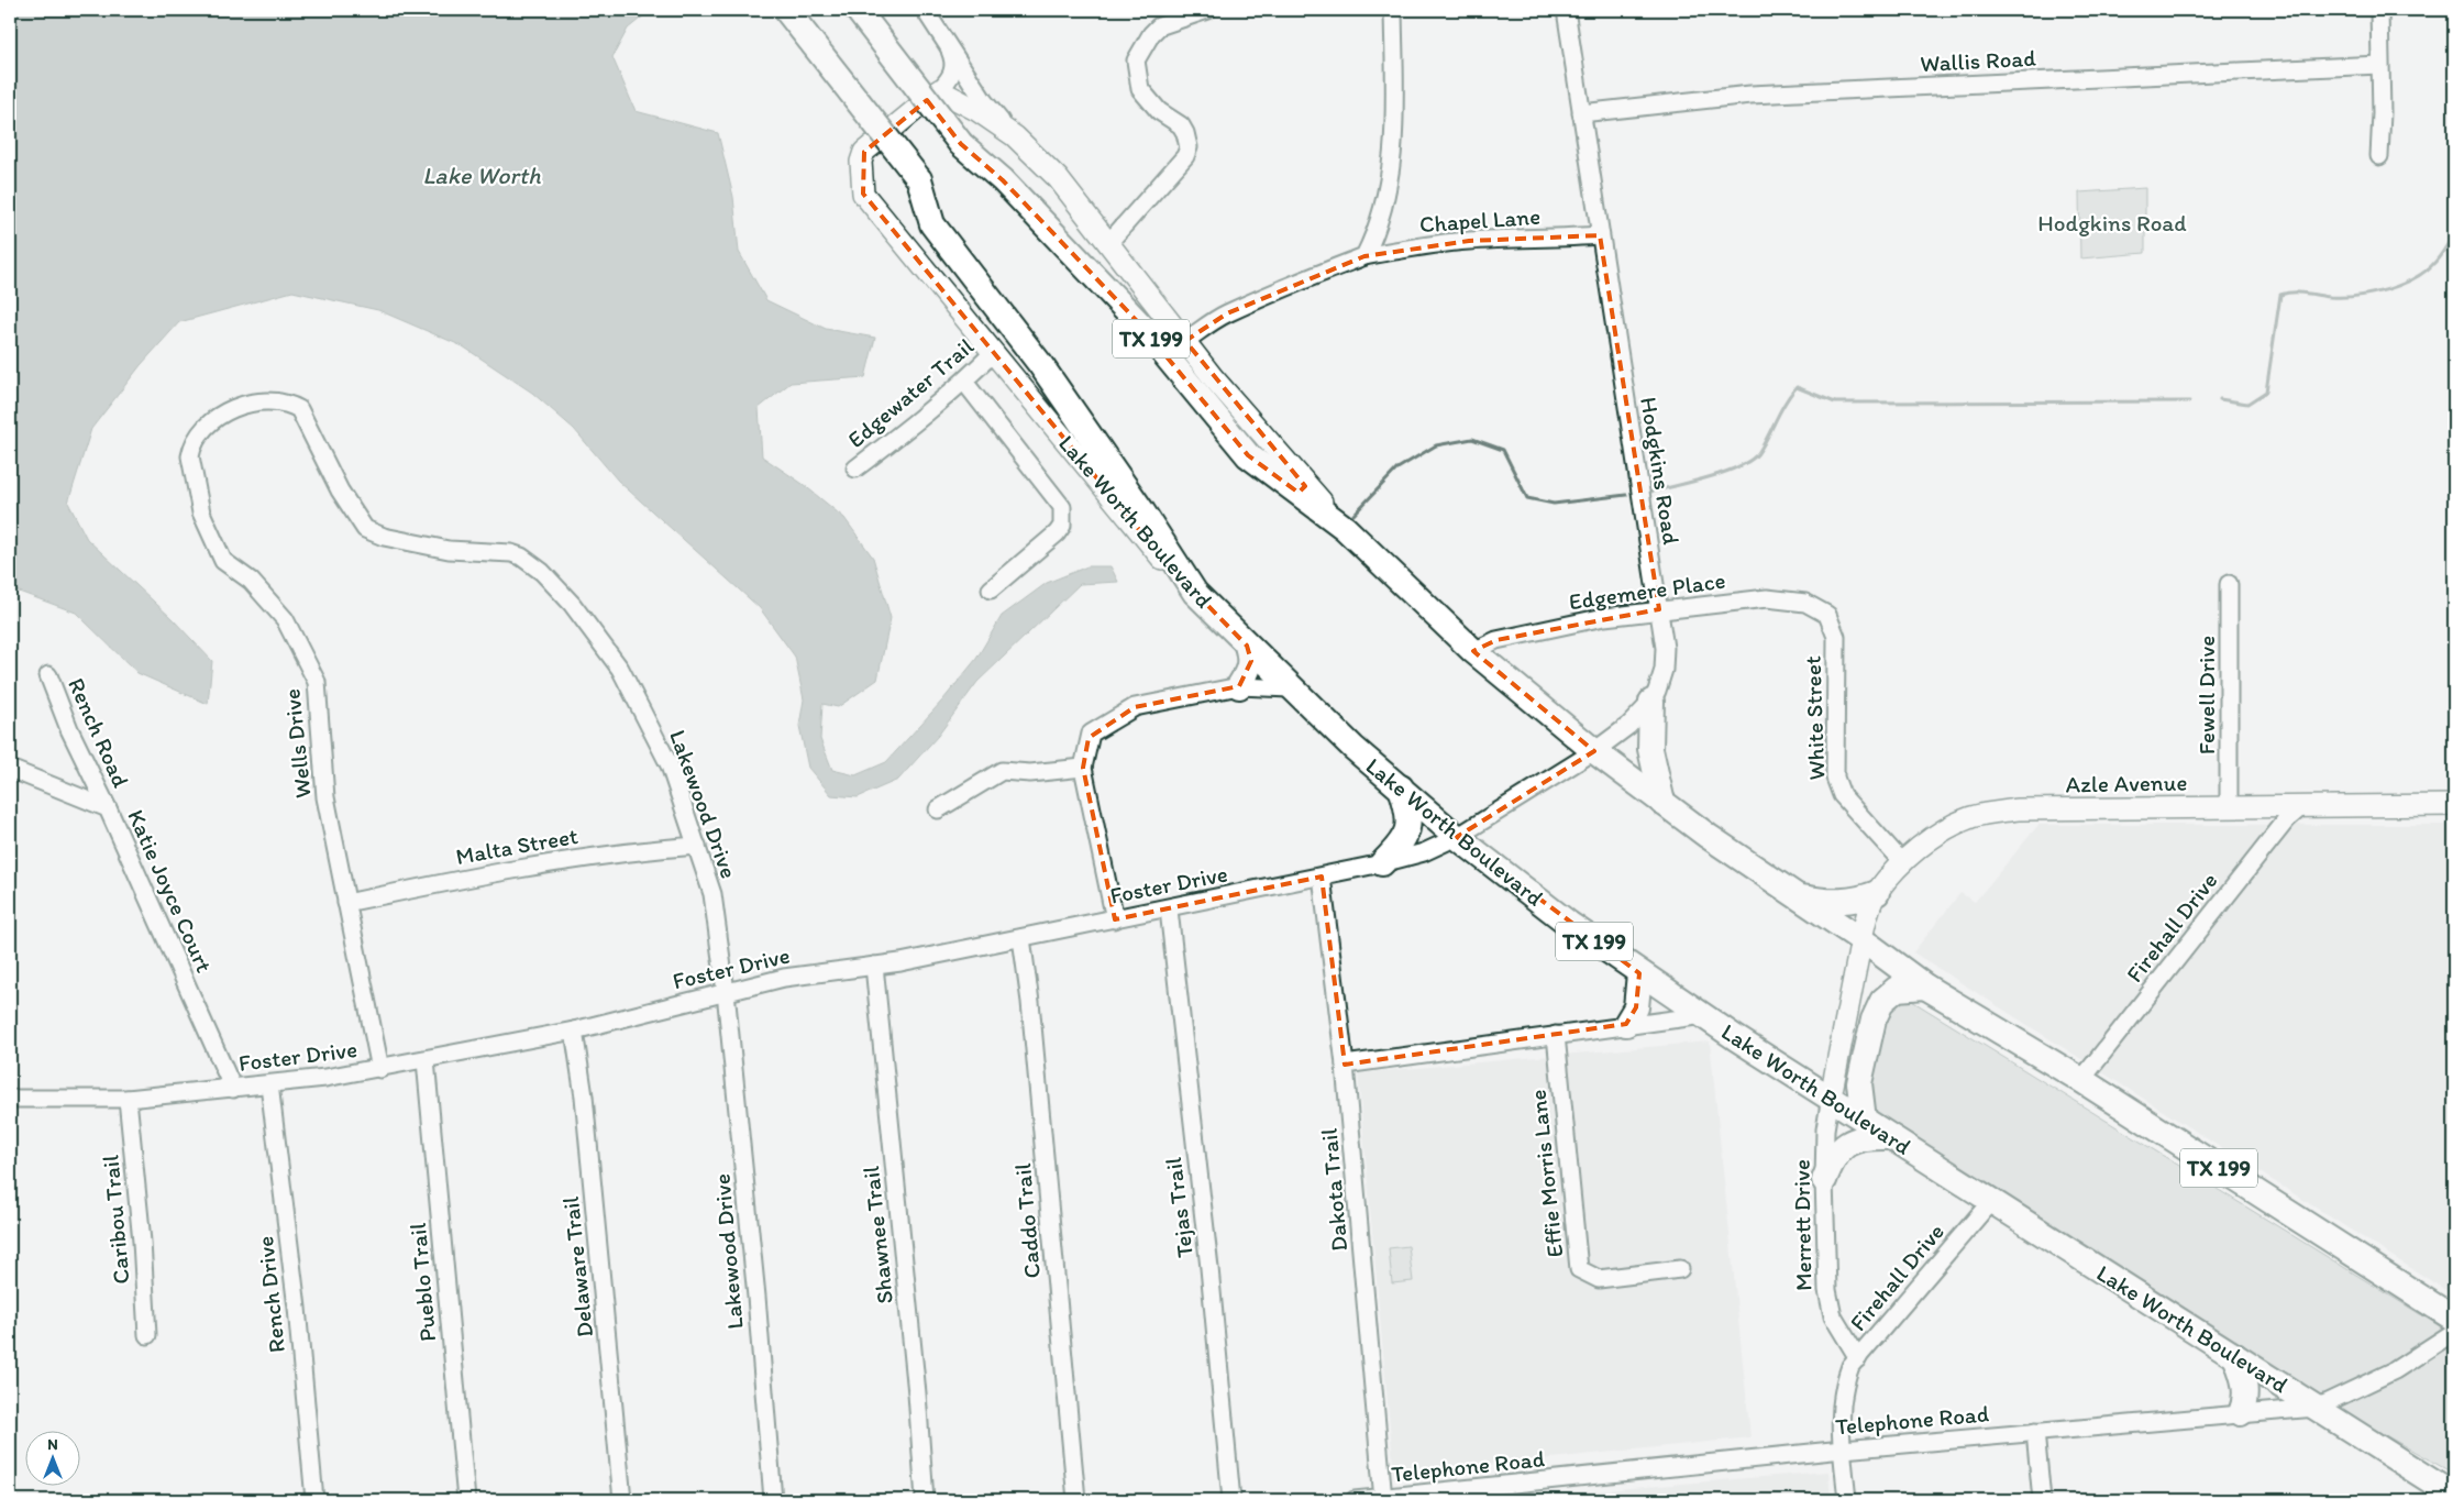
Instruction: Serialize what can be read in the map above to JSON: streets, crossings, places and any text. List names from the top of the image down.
{
  "streets": {
    "highway": ["TX 199", "Lake Worth Boulevard"],
    "main road": ["Azle Avenue", "Merrett Drive"],
    "street": [
      "Wallis Road",
      "Chapel Lane",
      "Edgewater Trail",
      "Hodgkins Road",
      "Edgemere Place",
      "Fewell Drive",
      "White Street",
      "Rench Road",
      "Wells Drive",
      "Lakewood Drive",
      "Malta Street",
      "Foster Drive",
      "Katie Joyce Court",
      "Firehall Drive",
      "Effie Morris Lane",
      "Dakota Trail",
      "Tejas Trail",
      "Caribou Trail",
      "Caddo Trail",
      "Shawnee Trail",
      "Delaware Trail",
      "Pueblo Trail",
      "Rench Drive",
      "Telephone Road"
    ]
  },
  "crossings": [
    ["Wallis Road", "Hodgkins Road"],
    ["Chapel Lane", "TX 199"],
    ["Chapel Lane", "Hodgkins Road"],
    ["TX 199", "Hodgkins Road"],
    ["TX 199", "Lake Worth Boulevard"],
    ["TX 199", "Edgemere Place"],
    ["TX 199", "Azle Avenue"],
    ["TX 199", "Firehall Drive"],
    ["TX 199", "Merrett Drive"],
    ["Edgewater Trail", "Lake Worth Boulevard"],
    ["Hodgkins Road", "Lake Worth Boulevard"],
    ["Hodgkins Road", "Edgemere Place"],
    ["Hodgkins Road", "Foster Drive"],
    ["Lake Worth Boulevard", "Foster Drive"],
    ["Lake Worth Boulevard", "Firehall Drive"],
    ["Lake Worth Boulevard", "Merrett Drive"],
    ["Lake Worth Boulevard", "Telephone Road"],
    ["Edgemere Place", "White Street"],
    ["Fewell Drive", "Azle Avenue"],
    ["White Street", "Azle Avenue"],
    ["Rench Road", "Katie Joyce Court"],
    ["Wells Drive", "Lakewood Drive"],
    ["Wells Drive", "Malta Street"],
    ["Wells Drive", "Foster Drive"],
    ["Azle Avenue", "Firehall Drive"],
    ["Azle Avenue", "Merrett Drive"],
    ["Lakewood Drive", "Malta Street"],
    ["Lakewood Drive", "Foster Drive"],
    ["Foster Drive", "Katie Joyce Court"],
    ["Foster Drive", "Dakota Trail"],
    ["Foster Drive", "Tejas Trail"],
    ["Foster Drive", "Caribou Trail"],
    ["Foster Drive", "Caddo Trail"],
    ["Foster Drive", "Shawnee Trail"],
    ["Foster Drive", "Delaware Trail"],
    ["Foster Drive", "Pueblo Trail"],
    ["Foster Drive", "Rench Drive"],
    ["Firehall Drive", "Merrett Drive"],
    ["Dakota Trail", "Telephone Road"]
  ],
  "water": ["Lake Worth"],
  "parks": ["Hodgkins Road"],
  "north": "top"
}
